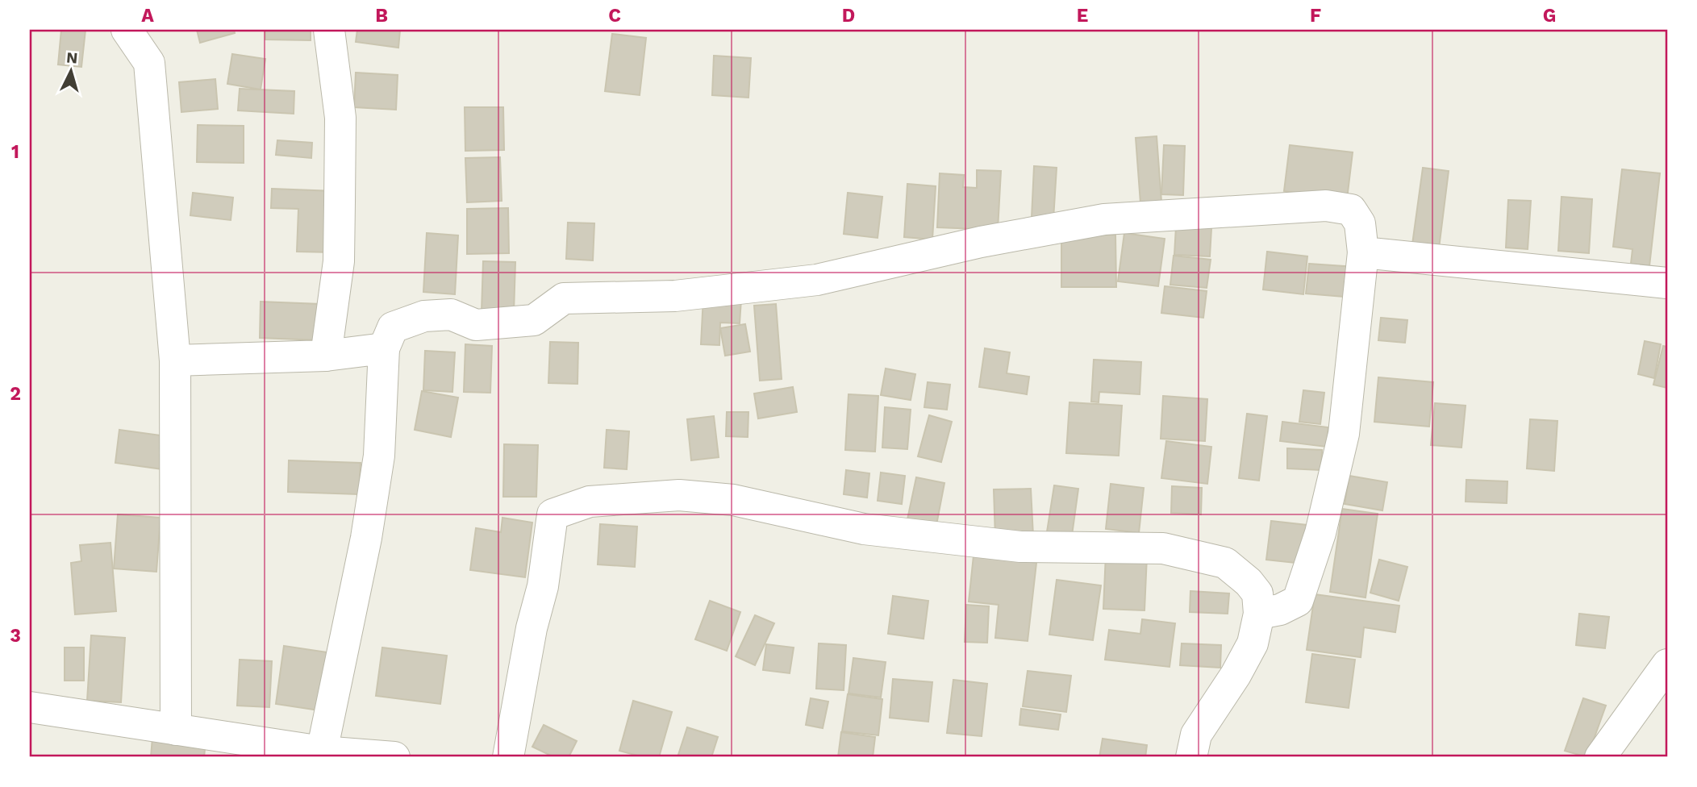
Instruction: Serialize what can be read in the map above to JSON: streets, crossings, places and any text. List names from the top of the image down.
{
  "north": "top",
  "grid": {
    "columns": [
      "A",
      "B",
      "C",
      "D",
      "E",
      "F",
      "G"
    ],
    "rows": ["1", "2", "3"]
  }
}
